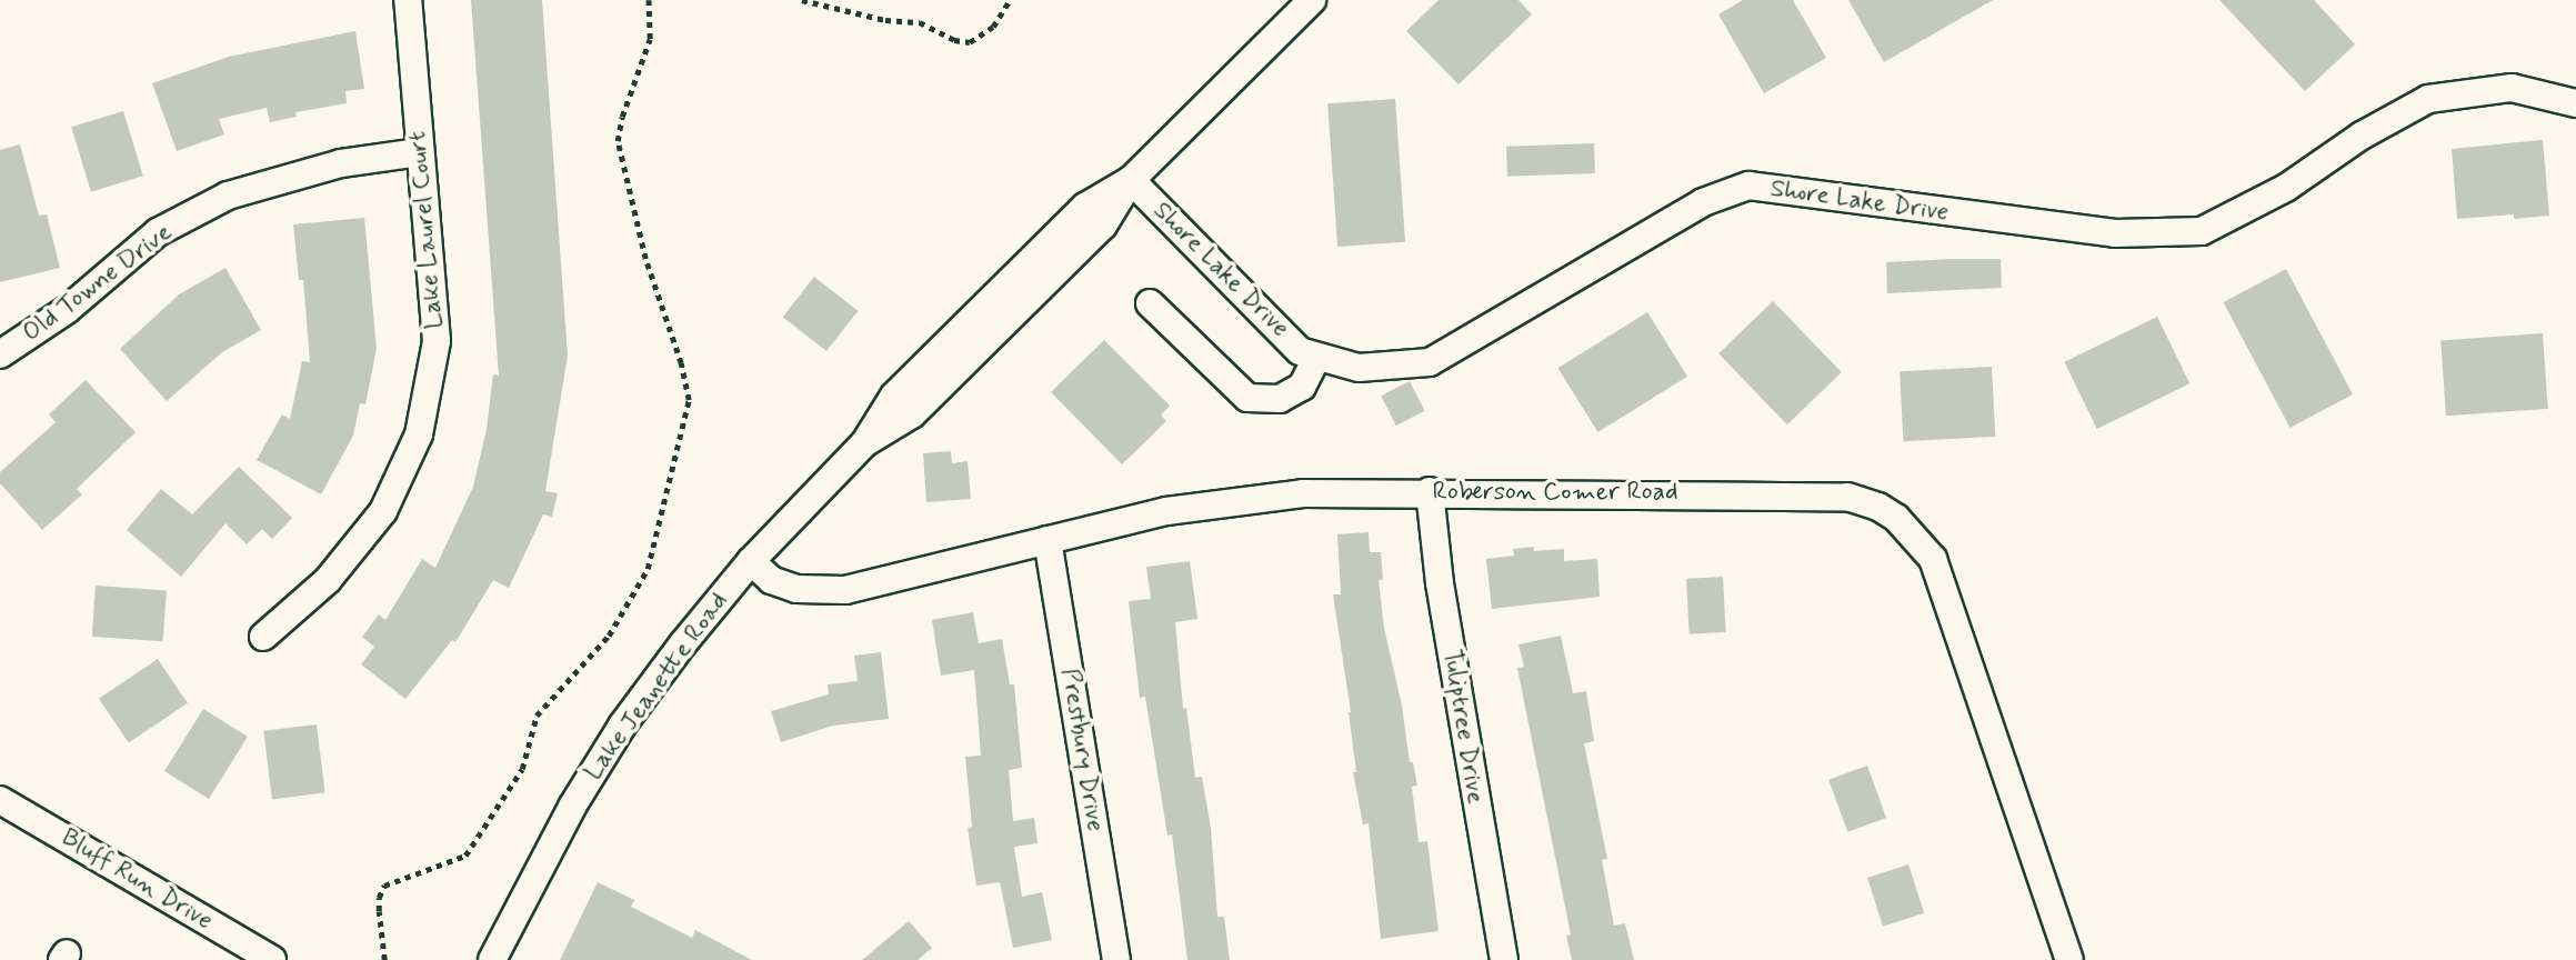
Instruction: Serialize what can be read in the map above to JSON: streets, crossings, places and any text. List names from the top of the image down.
{
  "streets": {
    "street": [
      "Shore Lake Drive",
      "Lake Laurel Court",
      "Old Towne Drive",
      "Roberson Comer Road",
      "Lake Jeanette Road",
      "Tuliptree Drive",
      "Prestbury Drive",
      "Bluff Run Drive"
    ]
  },
  "crossings": [
    ["Shore Lake Drive", "Lake Jeanette Road"],
    ["Lake Laurel Court", "Old Towne Drive"],
    ["Roberson Comer Road", "Lake Jeanette Road"],
    ["Roberson Comer Road", "Tuliptree Drive"],
    ["Roberson Comer Road", "Prestbury Drive"]
  ]
}
